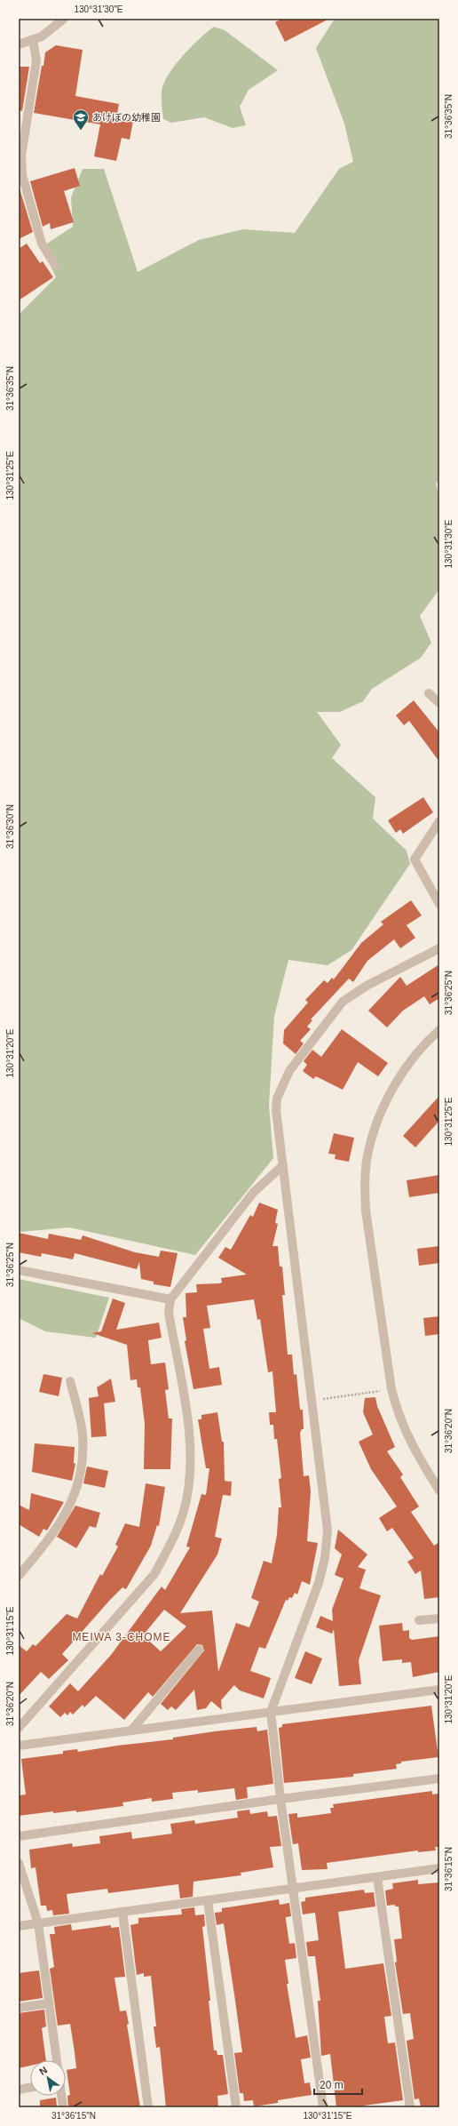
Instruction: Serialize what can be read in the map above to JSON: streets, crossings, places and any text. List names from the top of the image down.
{
  "districts": ["MEIWA 3-CHOME"],
  "places": {
    "school or university": ["あけぼの幼稚園"]
  },
  "scale_bar": "20 m",
  "north": "top left",
  "coordinates": [
    "130°31'30\"E",
    "31°36'35\"N",
    "130°31'25\"E",
    "31°36'30\"N",
    "31°36'25\"N",
    "130°31'20\"E",
    "31°36'20\"N",
    "130°31'15\"E",
    "31°36'15\"N"
  ]
}
